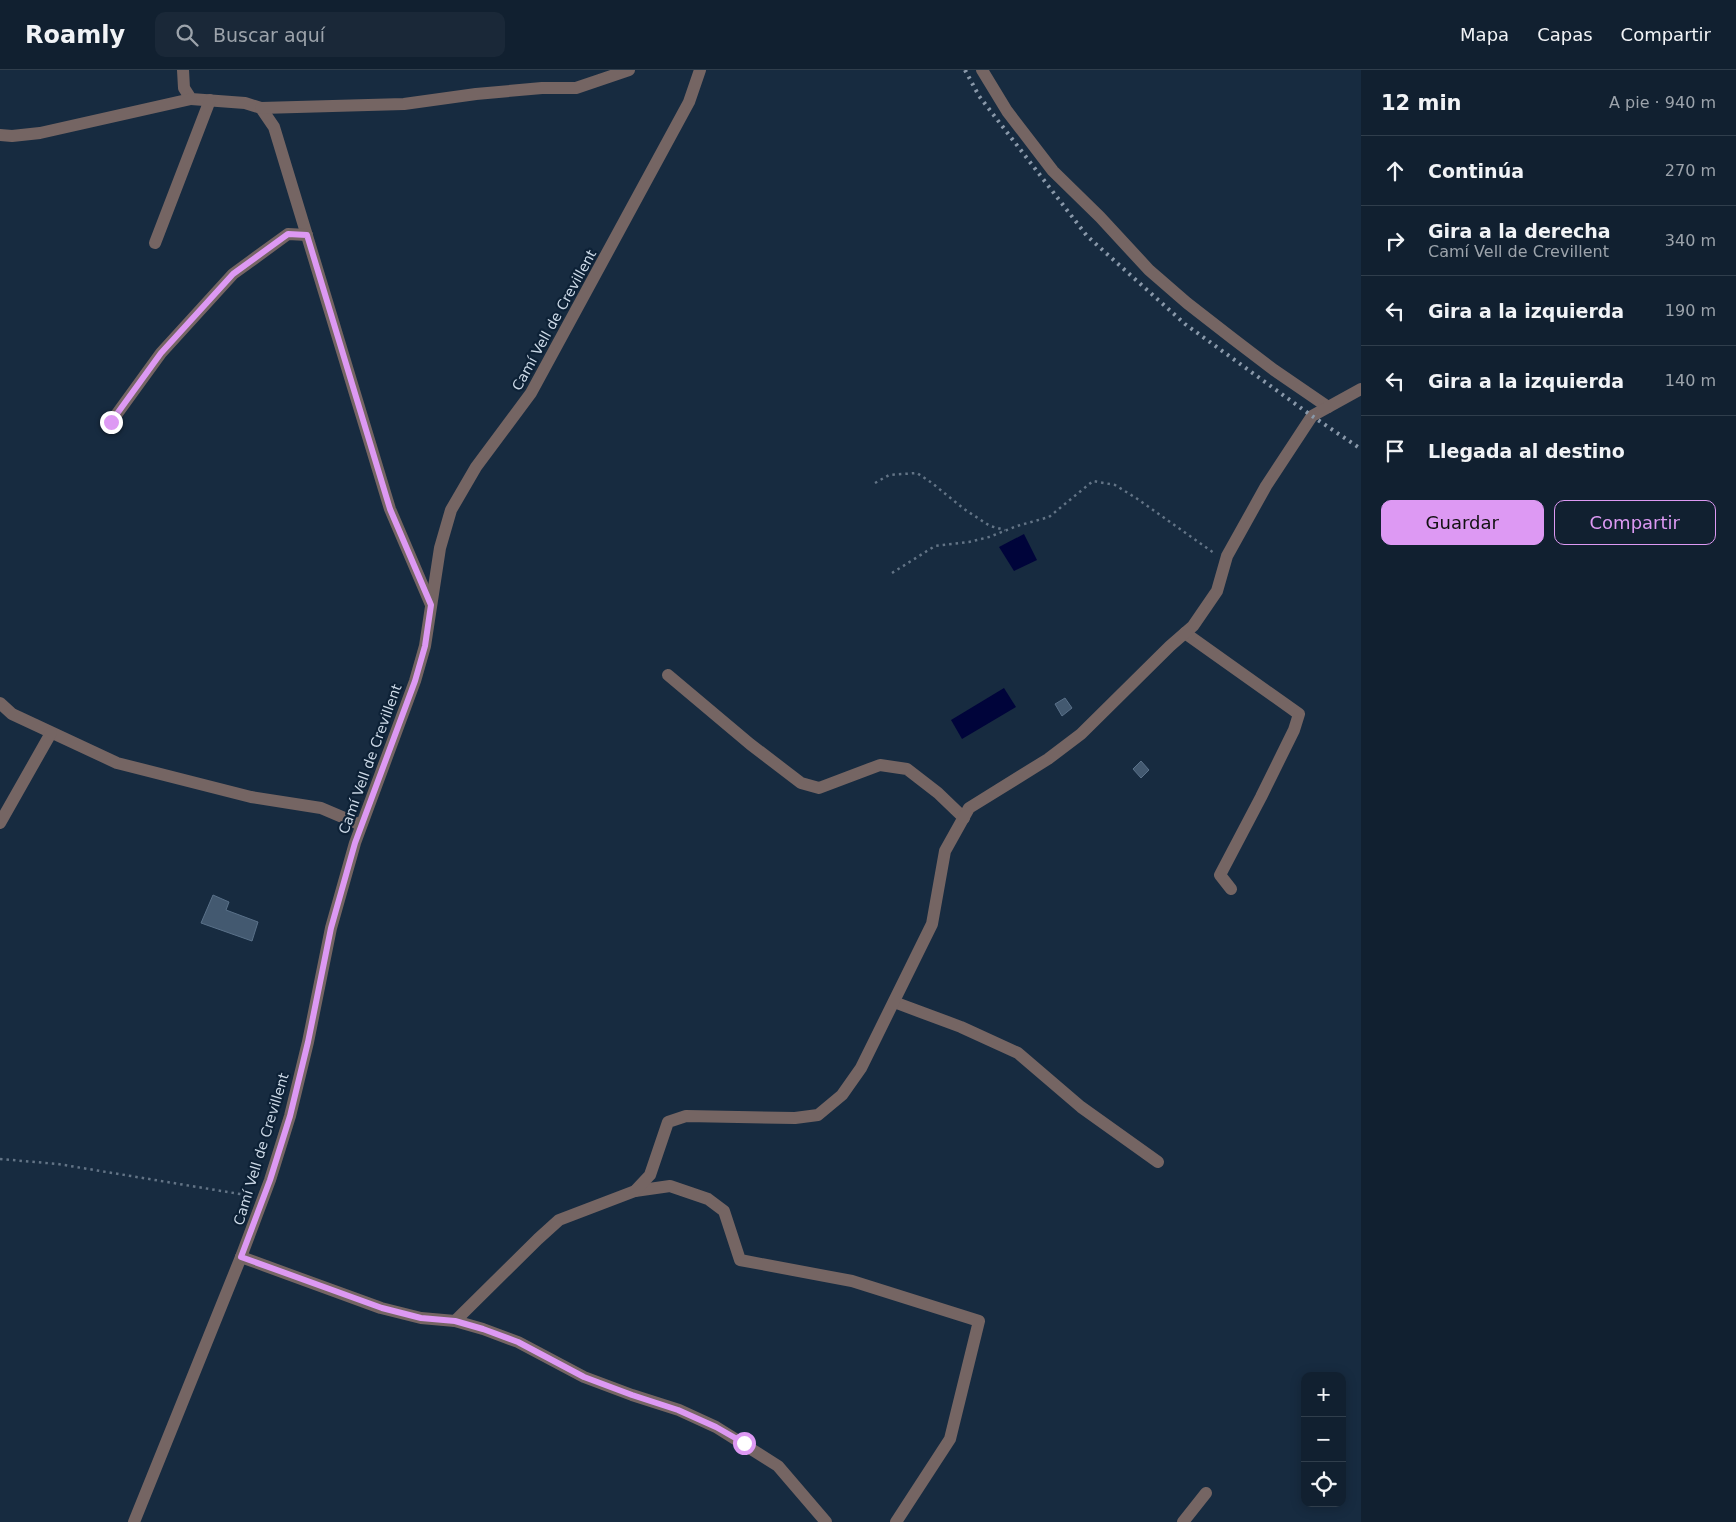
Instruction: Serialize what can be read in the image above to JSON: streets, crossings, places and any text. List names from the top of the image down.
{
  "streets": {
    "street": ["Camí Vell de Crevillent"]
  },
  "page": {
    "header": "Roamly",
    "search": "Buscar aquí",
    "nav": ["Mapa", "Capas", "Compartir"],
    "heading": ["12 min", "A pie · 940 m"],
    "list": [
      ["Continúa", "270 m"],
      ["Gira a la derecha", "Camí Vell de Crevillent", "340 m"],
      ["Gira a la izquierda", "190 m"],
      ["Gira a la izquierda", "140 m"],
      "Llegada al destino"
    ],
    "buttons": ["Guardar", "Compartir"],
    "map_buttons": ["+", "−"]
  }
}
